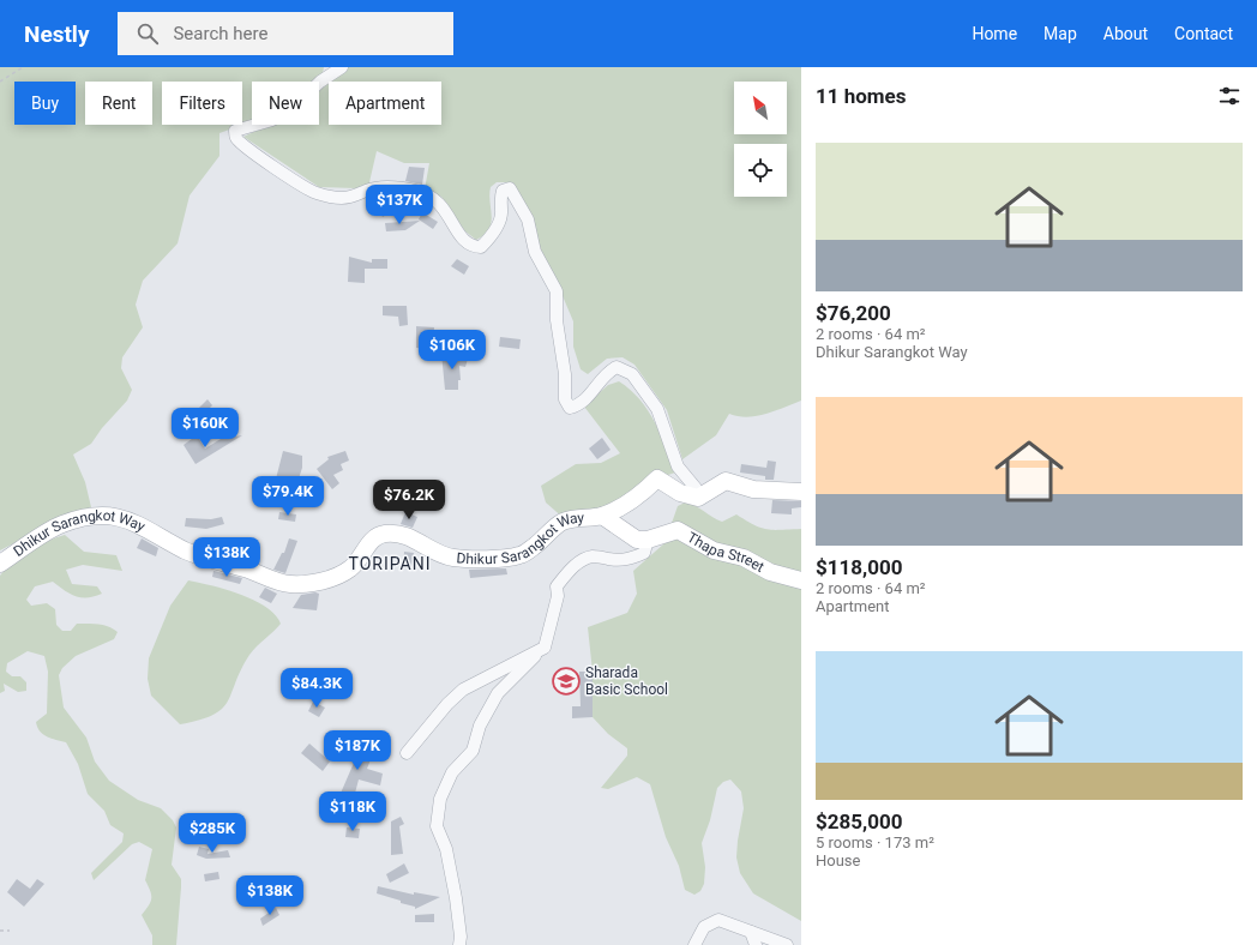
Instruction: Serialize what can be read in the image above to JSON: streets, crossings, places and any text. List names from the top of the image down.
{
  "streets": {
    "street": ["Dhikur Sarangkot Way", "Thapa Street"]
  },
  "districts": ["TORIPANI"],
  "places": {
    "school or university": ["Sharada Basic School"]
  },
  "north": "top left",
  "page": {
    "header": "Nestly",
    "search": "Search here",
    "nav": [
      "Home",
      "Map",
      "About",
      "Contact"
    ],
    "heading": "11 homes",
    "chip": [
      "Buy",
      "Rent",
      "Filters",
      "New",
      "Apartment"
    ],
    "list": [
      {
        "name": "$76,200",
        "note": "2 rooms · 64 m² · Dhikur Sarangkot Way"
      },
      {
        "name": "$118,000",
        "note": "2 rooms · 64 m² · Apartment"
      },
      {
        "name": "$285,000",
        "note": "5 rooms · 173 m² · House"
      }
    ],
    "price": [
      "$137K",
      "$106K",
      "$160K",
      "$79.4K",
      "$76.2K",
      "$138K",
      "$84.3K",
      "$187K",
      "$118K",
      "$285K",
      "$138K"
    ]
  }
}
